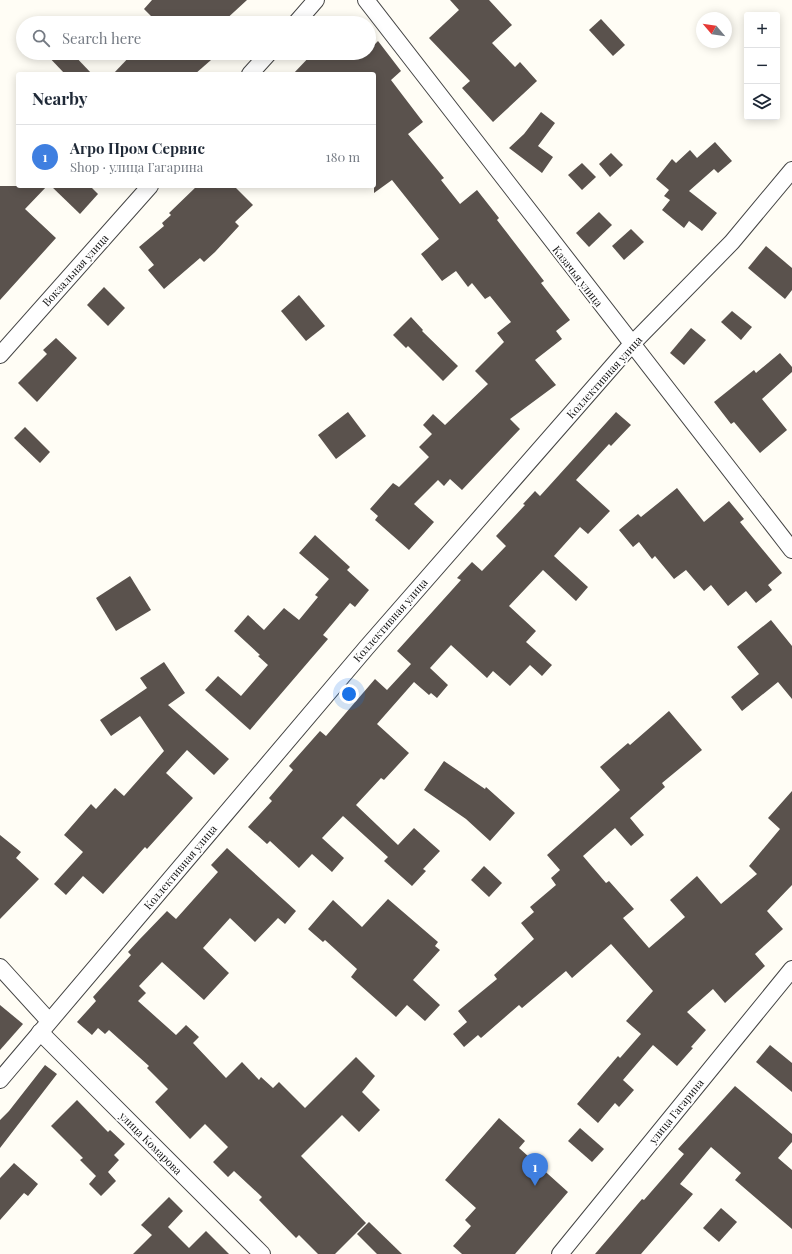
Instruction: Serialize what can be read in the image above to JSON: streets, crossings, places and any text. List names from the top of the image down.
{
  "streets": {
    "street": [
      "Вокзальная улица",
      "Казачья улица",
      "Коллективная улица",
      "улица Гагарина",
      "улица Комарова"
    ]
  },
  "crossings": [
    ["Казачья улица", "Коллективная улица"],
    ["Коллективная улица", "улица Комарова"]
  ],
  "north": "top left",
  "page": {
    "map_buttons": ["+", "−"],
    "search": "Search here",
    "heading": "Nearby",
    "list": [
      {
        "mark": "1",
        "name": "Агро Пром Сервис",
        "note": "Shop · улица Гагарина",
        "value": "180 m"
      }
    ],
    "pins": "1"
  }
}
